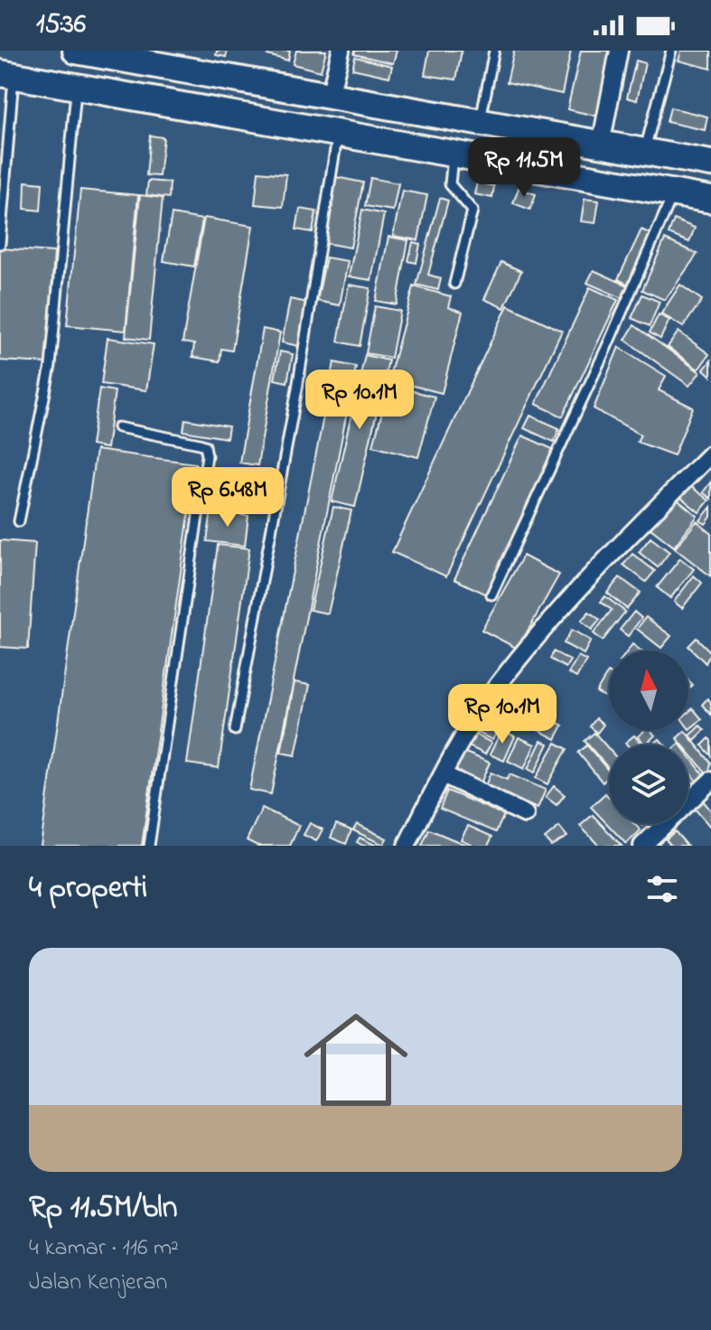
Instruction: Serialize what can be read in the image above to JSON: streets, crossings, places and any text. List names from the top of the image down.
{
  "north": "top",
  "page": {
    "status": "15:36",
    "price": [
      "Rp 11.5M",
      "Rp 10.1M",
      "Rp 6.48M",
      "Rp 10.1M"
    ],
    "heading": "4 properti",
    "list": [
      {
        "name": "Rp 11.5M/bln",
        "note": "4 kamar · 116 m² · Jalan Kenjeran"
      }
    ]
  }
}
